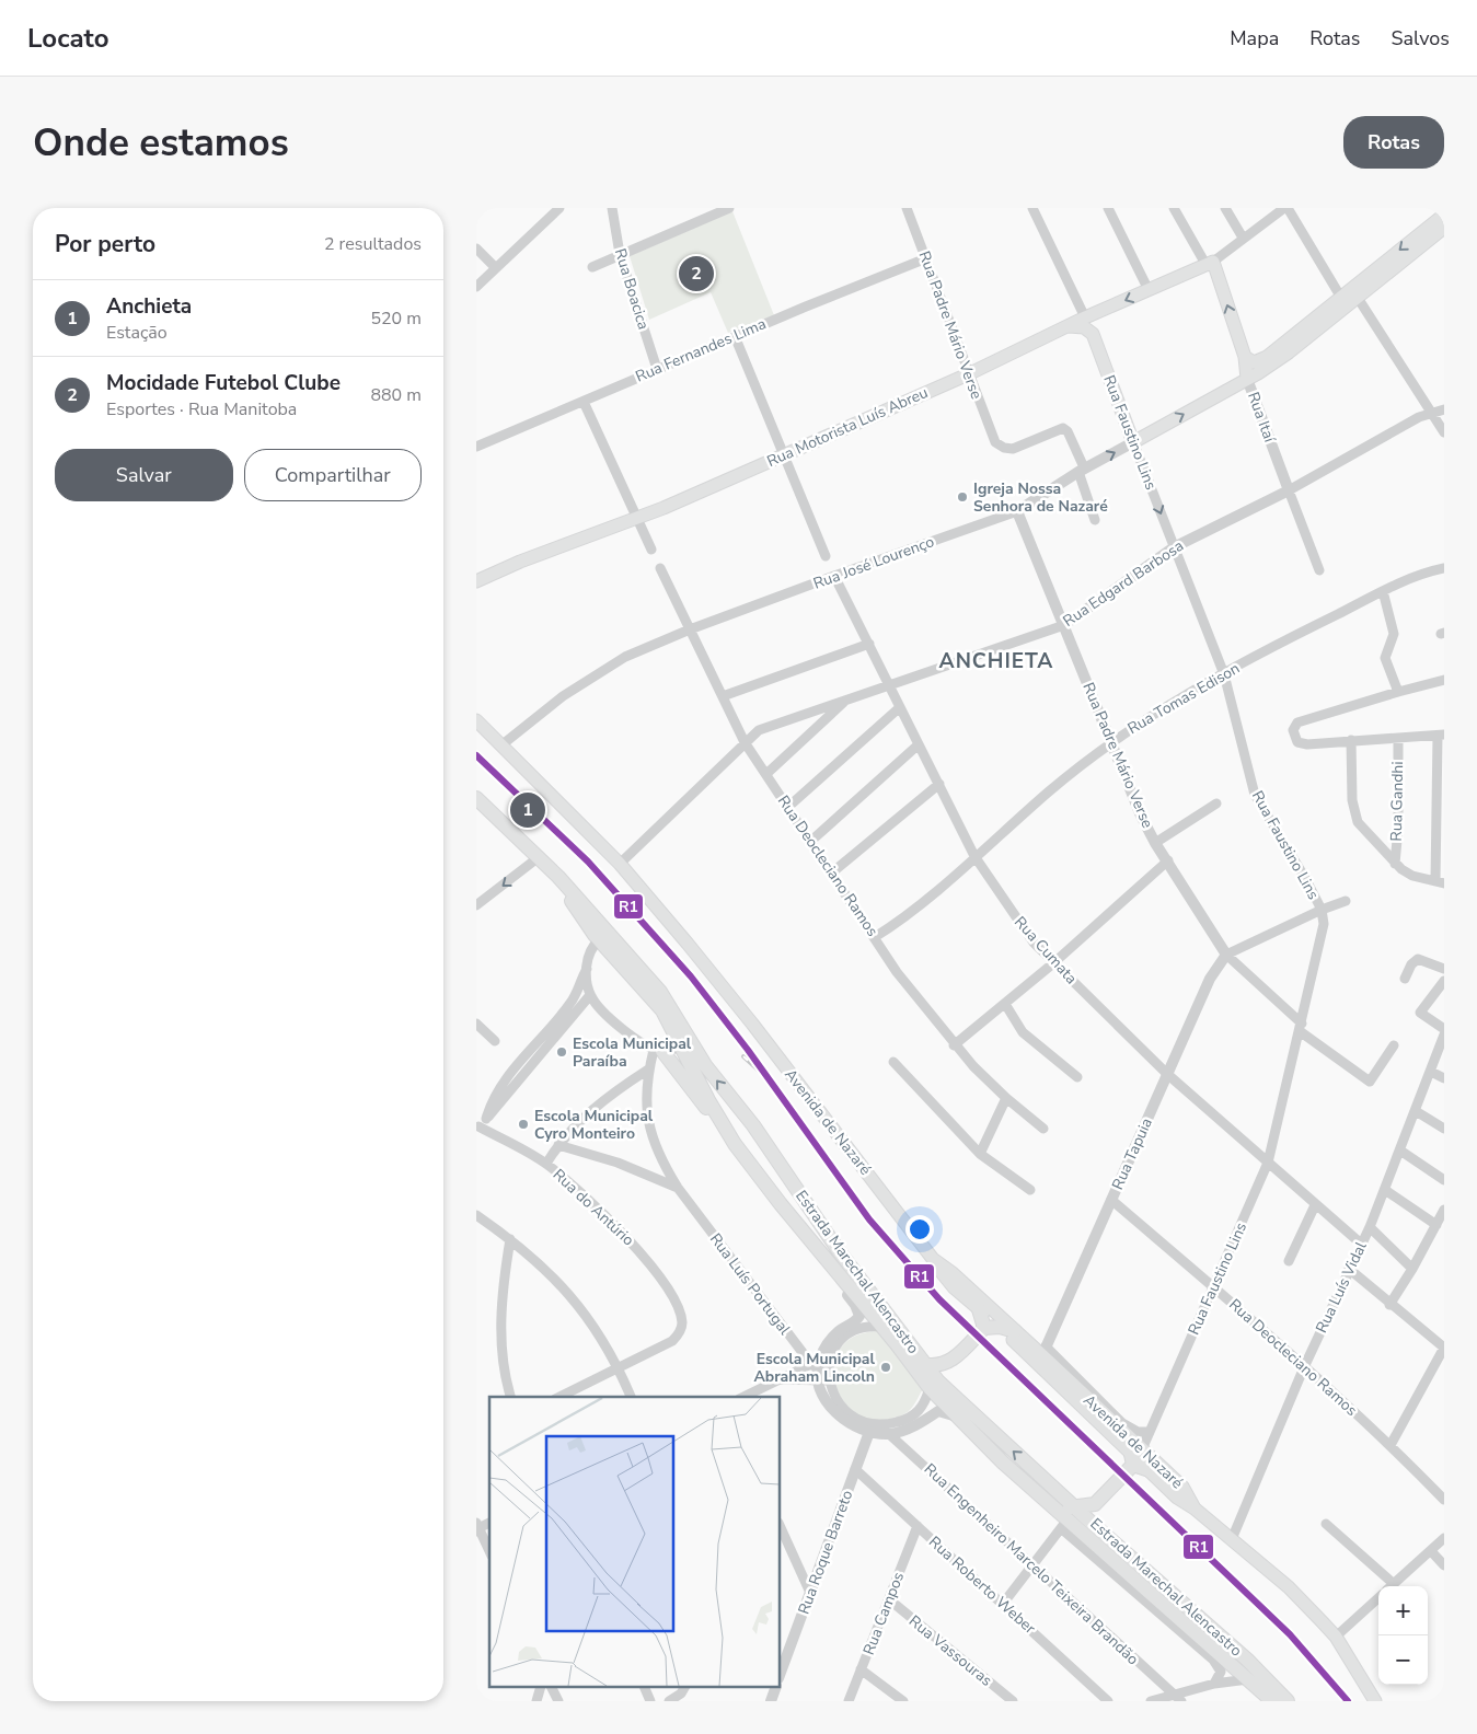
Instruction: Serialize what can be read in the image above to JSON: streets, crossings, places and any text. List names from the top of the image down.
{
  "streets": {
    "main road": [
      "Rua Itaí",
      "Rua Motorista Luís Abreu",
      "Rua Faustino Lins",
      "Rua José Lourenço",
      "Avenida de Nazaré",
      "Estrada Marechal Alencastro"
    ],
    "street": [
      "Rua Boacica",
      "Rua Padre Mário Verse",
      "Rua Fernandes Lima",
      "Rua Edgard Barbosa",
      "Rua Tomas Edison",
      "Rua Gandhi",
      "Rua Deocleciano Ramos",
      "Rua Cumata",
      "Rua Tapuia",
      "Rua do Antúrio",
      "Rua Luís Portugal",
      "Rua Luís Vidal",
      "Rua Roque Barreto",
      "Rua Engenheiro Marcelo Teixeira Brandão",
      "Rua Roberto Weber",
      "Rua Campos",
      "Rua Vassouras"
    ]
  },
  "crossings": [
    ["Rua Boacica", "Rua Fernandes Lima"],
    ["Rua Padre Mário Verse", "Rua Fernandes Lima"],
    ["Rua Padre Mário Verse", "Rua Motorista Luís Abreu"],
    ["Rua Padre Mário Verse", "Rua Faustino Lins"],
    ["Rua Padre Mário Verse", "Rua José Lourenço"],
    ["Rua Padre Mário Verse", "Rua Edgard Barbosa"],
    ["Rua Padre Mário Verse", "Rua Tomas Edison"],
    ["Rua Padre Mário Verse", "Rua Tapuia"],
    ["Rua Itaí", "Rua Motorista Luís Abreu"],
    ["Rua Itaí", "Rua José Lourenço"],
    ["Rua Itaí", "Rua Edgard Barbosa"],
    ["Rua Faustino Lins", "Rua José Lourenço"],
    ["Rua Faustino Lins", "Rua Edgard Barbosa"],
    ["Rua Faustino Lins", "Rua Tomas Edison"],
    ["Rua Faustino Lins", "Rua Deocleciano Ramos"],
    ["Rua Faustino Lins", "Rua Cumata"],
    ["Rua Faustino Lins", "Avenida de Nazaré"],
    ["Rua José Lourenço", "Rua Deocleciano Ramos"],
    ["Rua José Lourenço", "Rua Cumata"],
    ["Rua José Lourenço", "Avenida de Nazaré"],
    ["Rua Edgard Barbosa", "Rua Deocleciano Ramos"],
    ["Rua Edgard Barbosa", "Rua Cumata"],
    ["Rua Edgard Barbosa", "Avenida de Nazaré"],
    ["Rua Tomas Edison", "Rua Deocleciano Ramos"],
    ["Rua Tomas Edison", "Rua Cumata"],
    ["Rua Deocleciano Ramos", "Rua Tapuia"],
    ["Rua Deocleciano Ramos", "Rua Luís Vidal"],
    ["Rua Cumata", "Rua Tapuia"],
    ["Rua Cumata", "Rua Luís Vidal"],
    ["Avenida de Nazaré", "Rua Tapuia"],
    ["Avenida de Nazaré", "Rua Luís Vidal"],
    ["Estrada Marechal Alencastro", "Rua Luís Portugal"],
    ["Estrada Marechal Alencastro", "Rua Roque Barreto"],
    ["Rua Roque Barreto", "Rua Roberto Weber"],
    ["Rua Roberto Weber", "Rua Campos"],
    ["Rua Campos", "Rua Vassouras"]
  ],
  "districts": ["ANCHIETA"],
  "places": [
    "Igreja Nossa Senhora de Nazaré",
    "Escola Municipal Paraíba",
    "Escola Municipal Cyro Monteiro",
    "Escola Municipal Abraham Lincoln"
  ],
  "lines": ["transit line R1"],
  "page": {
    "header": "Locato",
    "nav": ["Mapa", "Rotas", "Salvos"],
    "buttons": [
      "Rotas",
      ["Salvar", "Compartilhar"]
    ],
    "title": "Onde estamos",
    "heading": ["Por perto", "2 resultados"],
    "pins": ["2", "1"],
    "list": [
      {
        "mark": "1",
        "name": "Anchieta",
        "note": "Estação",
        "value": "520 m"
      },
      {
        "mark": "2",
        "name": "Mocidade Futebol Clube",
        "note": "Esportes · Rua Manitoba",
        "value": "880 m"
      }
    ],
    "map_buttons": ["+", "−"]
  }
}
